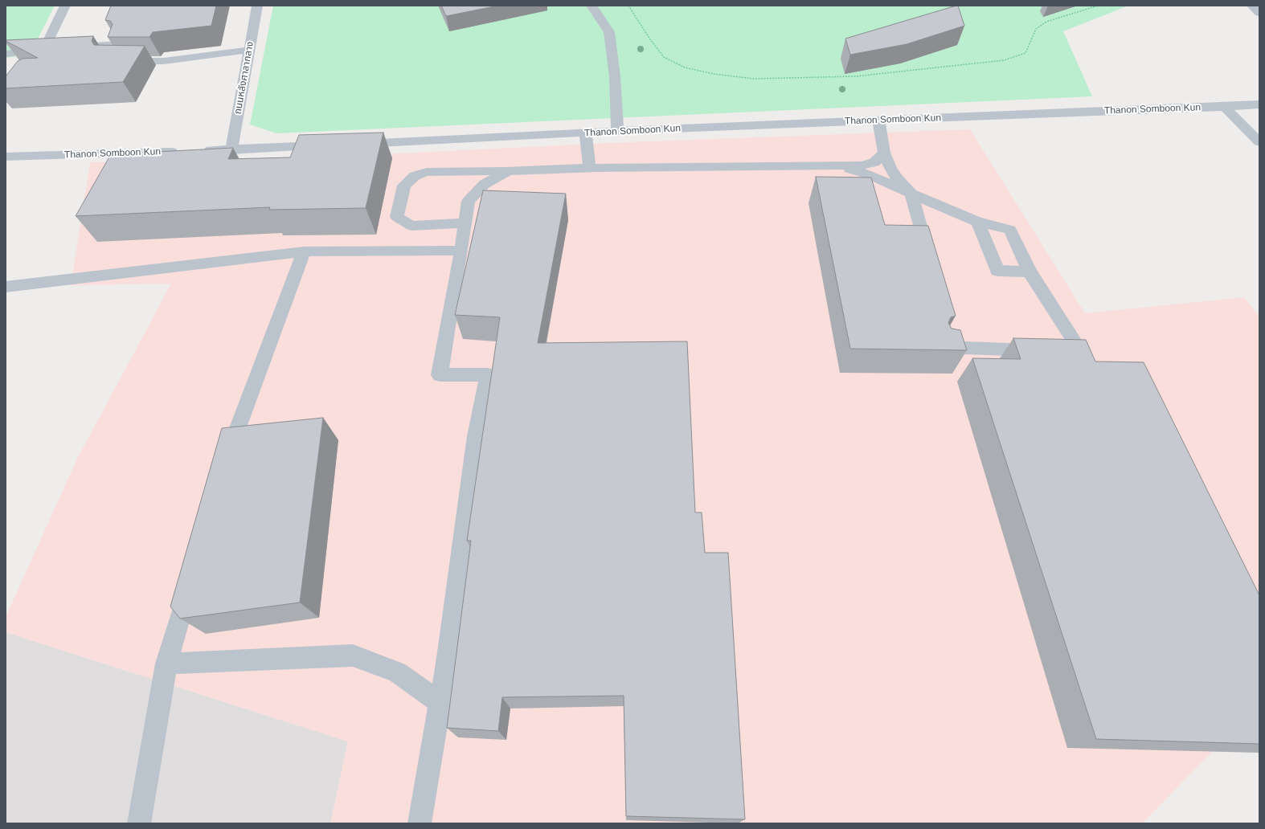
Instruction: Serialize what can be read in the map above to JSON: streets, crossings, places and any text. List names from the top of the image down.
{
  "streets": {
    "street": ["ถนนหลังศาลากลาง", "Thanon Somboon Kun"]
  }
}
